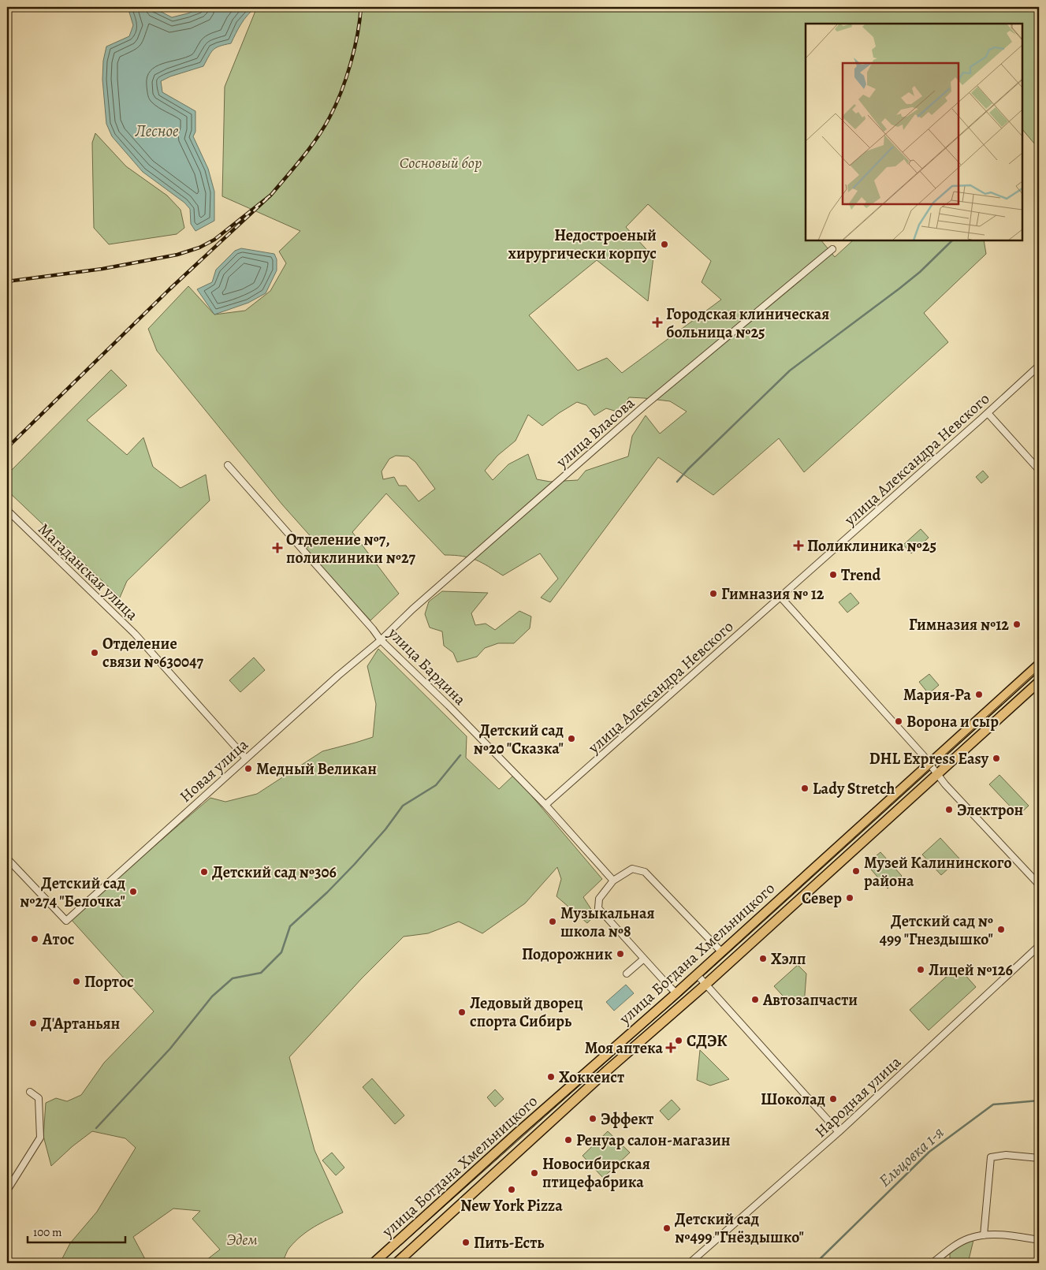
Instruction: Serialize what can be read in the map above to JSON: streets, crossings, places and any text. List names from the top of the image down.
{
  "streets": {
    "highway": ["улица Богдана Хмельницкого"],
    "street": [
      "улица Власова",
      "улица Александра Невского",
      "Магаданская улица",
      "улица Бардина",
      "Новая улица",
      "Народная улица"
    ]
  },
  "crossings": [
    ["улица Власова", "улица Бардина"],
    ["улица Власова", "Новая улица"],
    ["улица Александра Невского", "улица Бардина"],
    ["Магаданская улица", "Новая улица"],
    ["улица Бардина", "Новая улица"]
  ],
  "water": ["Лесное", "Ельцовка 1-я"],
  "parks": ["Сосновый бор", "Эдем"],
  "places": {
    "other": [
      "Недостроеный хирургически корпус",
      "Trend",
      "Гимназия № 12",
      "Гимназия №12",
      "Отделение связи №630047",
      "Мария-Ра",
      "Ворона и сыр",
      "Детский сад №20 \"Сказка\"",
      "DHL Express Easy",
      "Медный Великан",
      "Lady Stretch",
      "Электрон",
      "Музей Калининского района",
      "Детский сад №306",
      "Детский сад №274 \"Белочка\"",
      "Север",
      "Музыкальная школа №8",
      "Детский сад № 499 \"Гнездышко\"",
      "Атос",
      "Подорожник",
      "Хэлп",
      "Лицей №126",
      "Портос",
      "Автозапчасти",
      "Ледовый дворец спорта Сибирь",
      "Д'Артаньян",
      "СДЭК",
      "Хоккеист",
      "Шоколад",
      "Эффект",
      "Ренуар салон-магазин",
      "Новосибирская птицефабрика",
      "New York Pizza",
      "Детский сад №499 \"Гнёздышко\"",
      "Пить-Есть"
    ],
    "health": [
      "Городская клиническая больница №25",
      "Поликлиника №25",
      "Отделение №7, поликлиники №27",
      "Моя аптека"
    ]
  },
  "scale_bar": "100 m"
}
